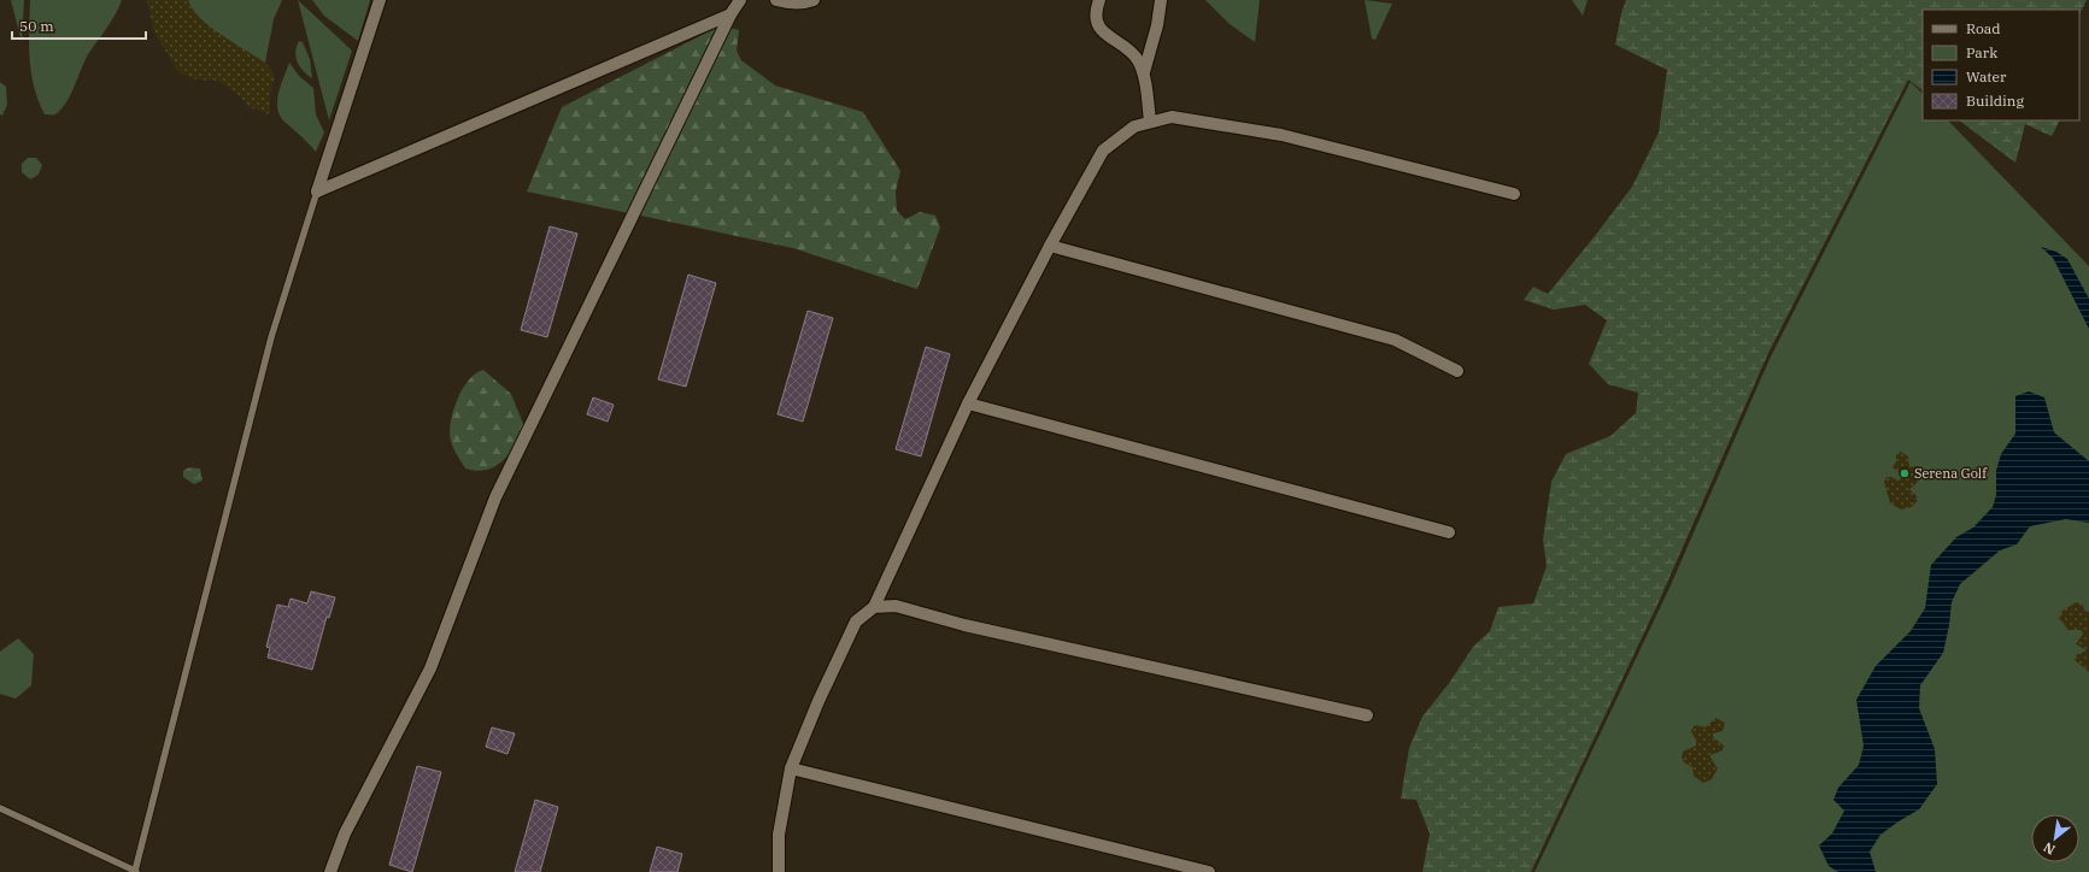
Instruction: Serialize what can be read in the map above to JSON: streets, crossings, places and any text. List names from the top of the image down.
{
  "places": ["Serena Golf"],
  "legend": [
    "Road",
    "Park",
    "Water",
    "Building"
  ],
  "scale_bar": "50 m",
  "north": "bottom left"
}
